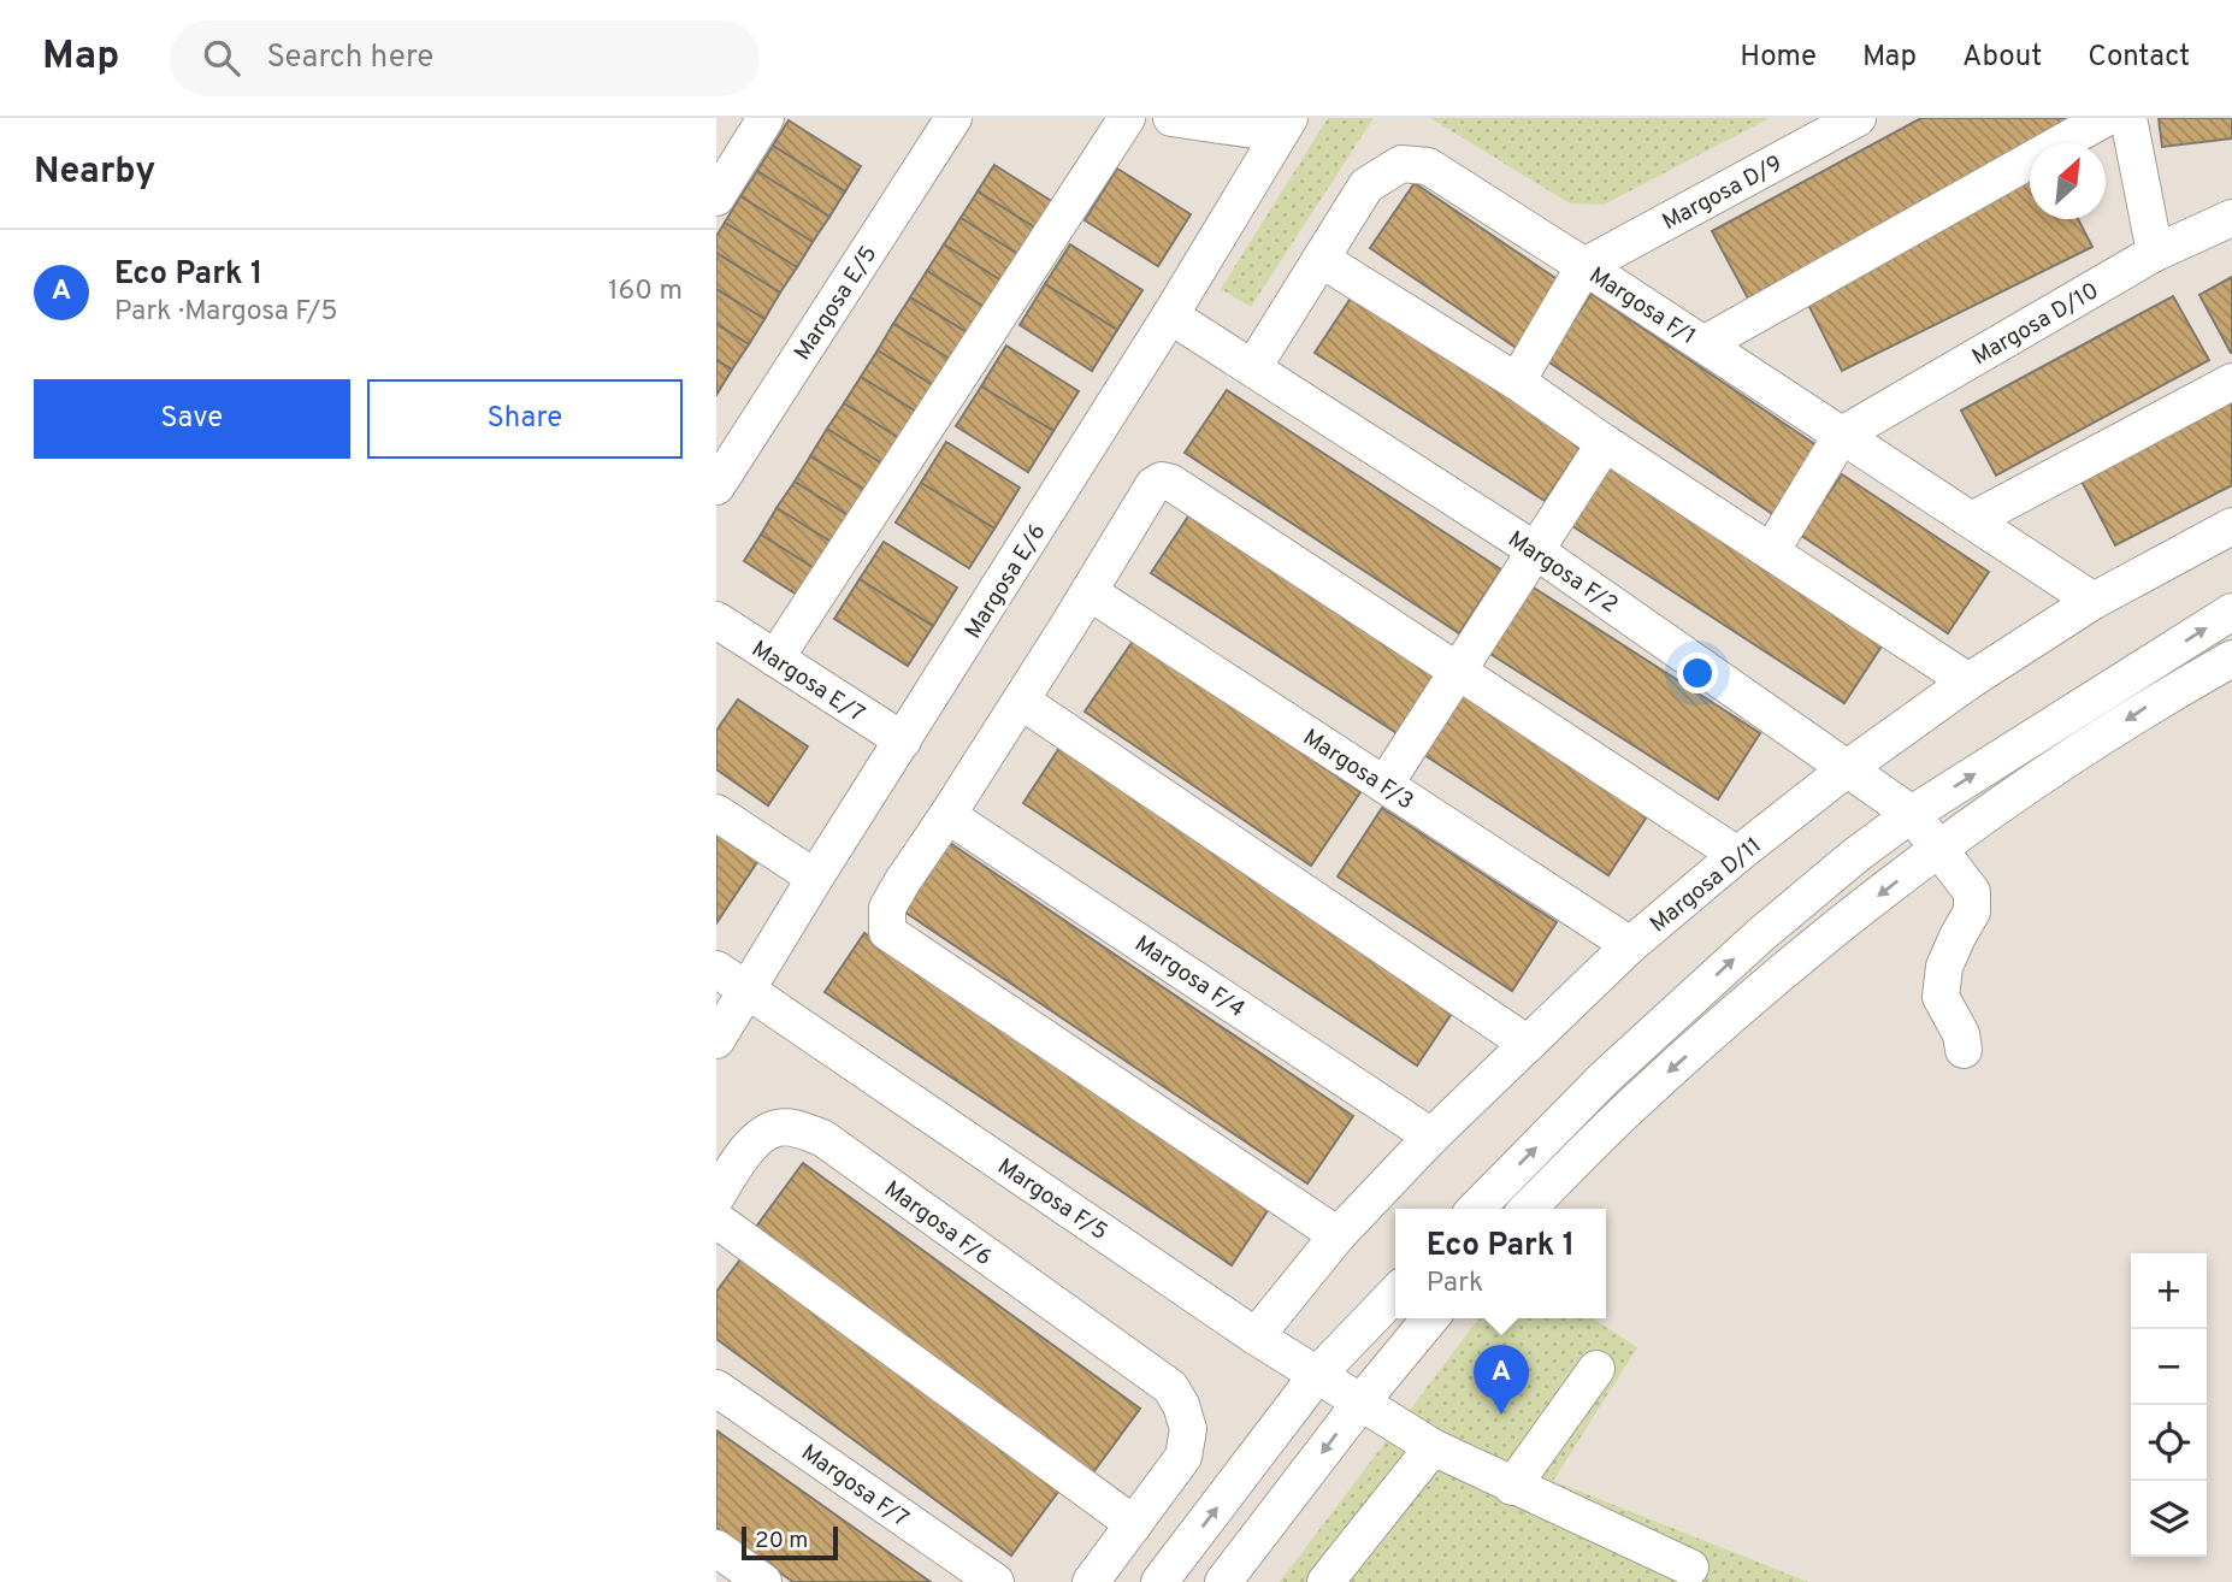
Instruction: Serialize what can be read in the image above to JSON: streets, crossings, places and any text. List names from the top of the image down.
{
  "streets": {
    "street": [
      "Margosa D/9",
      "Margosa E/5",
      "Margosa F/1",
      "Margosa D/10",
      "Margosa F/2",
      "Margosa E/6",
      "Margosa E/7",
      "Margosa F/3",
      "Margosa D/11",
      "Margosa F/4",
      "Margosa F/5",
      "Margosa F/6",
      "Margosa F/7"
    ]
  },
  "crossings": [
    ["Margosa D/9", "Margosa F/1"],
    ["Margosa F/1", "Margosa D/10"],
    ["Margosa F/1", "Margosa F/2"],
    ["Margosa F/1", "Margosa D/11"],
    ["Margosa F/2", "Margosa E/6"],
    ["Margosa F/2", "Margosa D/11"],
    ["Margosa E/6", "Margosa E/7"],
    ["Margosa E/6", "Margosa F/5"],
    ["Margosa F/3", "Margosa D/11"],
    ["Margosa D/11", "Margosa F/4"],
    ["Margosa D/11", "Margosa F/5"]
  ],
  "scale_bar": "20 m",
  "north": "top right",
  "page": {
    "header": "Map",
    "search": "Search here",
    "nav": [
      "Home",
      "Map",
      "About",
      "Contact"
    ],
    "heading": "Nearby",
    "list": [
      {
        "mark": "A",
        "name": "Eco Park 1",
        "note": "Park · Margosa F/5",
        "value": "160 m"
      }
    ],
    "buttons": ["Save", "Share"],
    "popup": ["Eco Park 1", "Park"],
    "map_buttons": ["+", "−"],
    "pins": "A",
    "scale": "20 m"
  }
}
